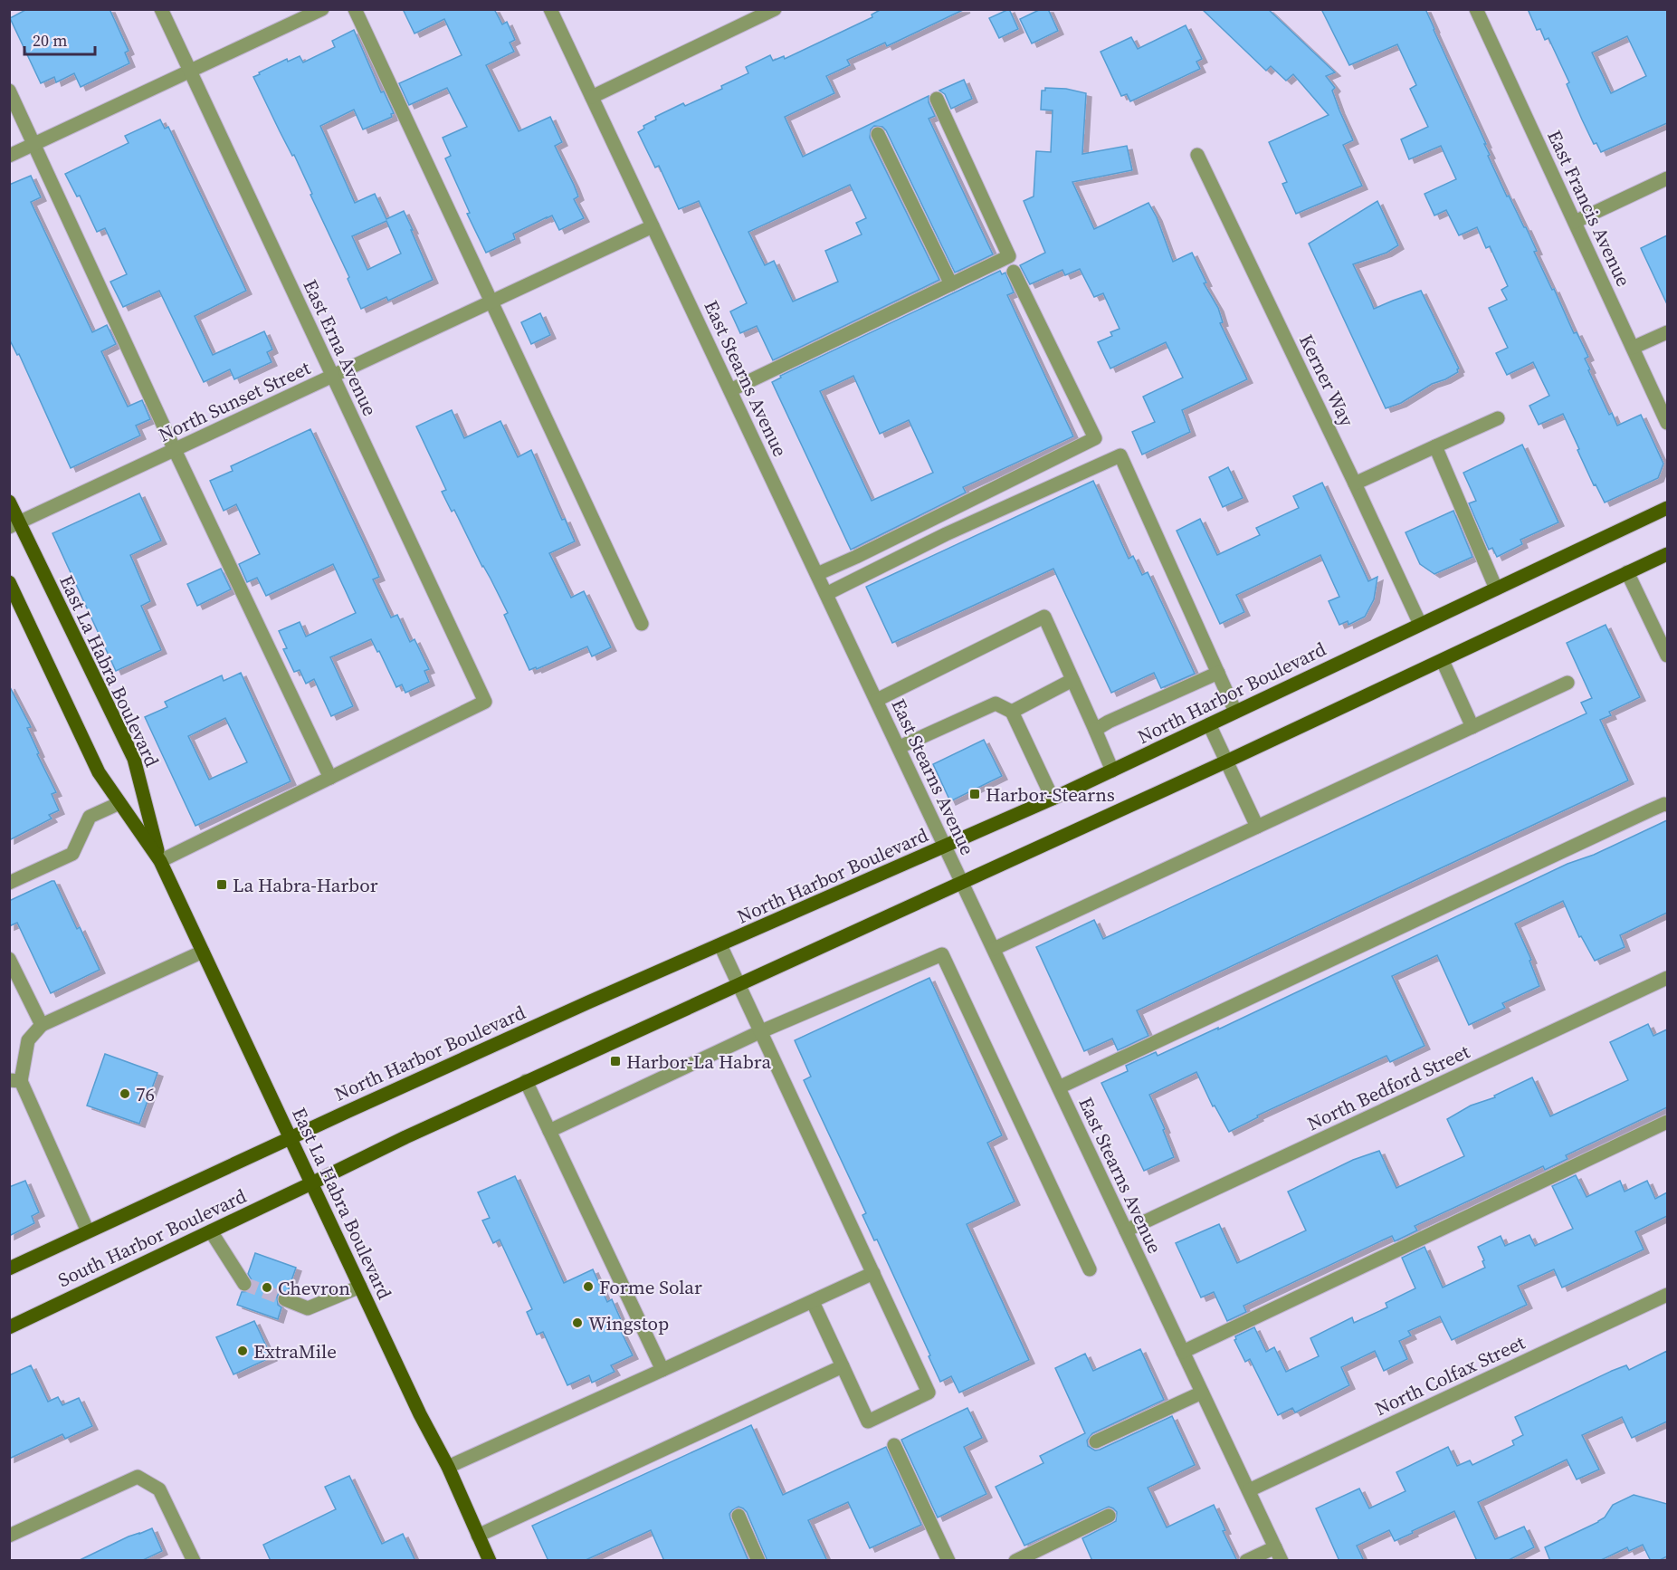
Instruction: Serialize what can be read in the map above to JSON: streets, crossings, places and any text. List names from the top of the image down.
{
  "streets": {
    "main road": ["East La Habra Boulevard", "North Harbor Boulevard", "South Harbor Boulevard"],
    "street": [
      "East Francis Avenue",
      "East Erna Avenue",
      "East Stearns Avenue",
      "Kerner Way",
      "North Sunset Street",
      "North Bedford Street",
      "North Colfax Street"
    ]
  },
  "crossings": [
    ["East Erna Avenue", "North Sunset Street"],
    ["East Stearns Avenue", "North Sunset Street"],
    ["East Stearns Avenue", "North Harbor Boulevard"],
    ["East Stearns Avenue", "North Bedford Street"],
    ["East Stearns Avenue", "North Colfax Street"],
    ["Kerner Way", "North Harbor Boulevard"],
    ["North Sunset Street", "East La Habra Boulevard"],
    ["East La Habra Boulevard", "North Harbor Boulevard"],
    ["East La Habra Boulevard", "South Harbor Boulevard"]
  ],
  "places": {
    "transit": ["Harbor-Stearns", "La Habra-Harbor", "Harbor-La Habra"],
    "other": [
      "76",
      "Forme Solar",
      "Chevron",
      "Wingstop",
      "ExtraMile"
    ]
  },
  "scale_bar": "20 m"
}
